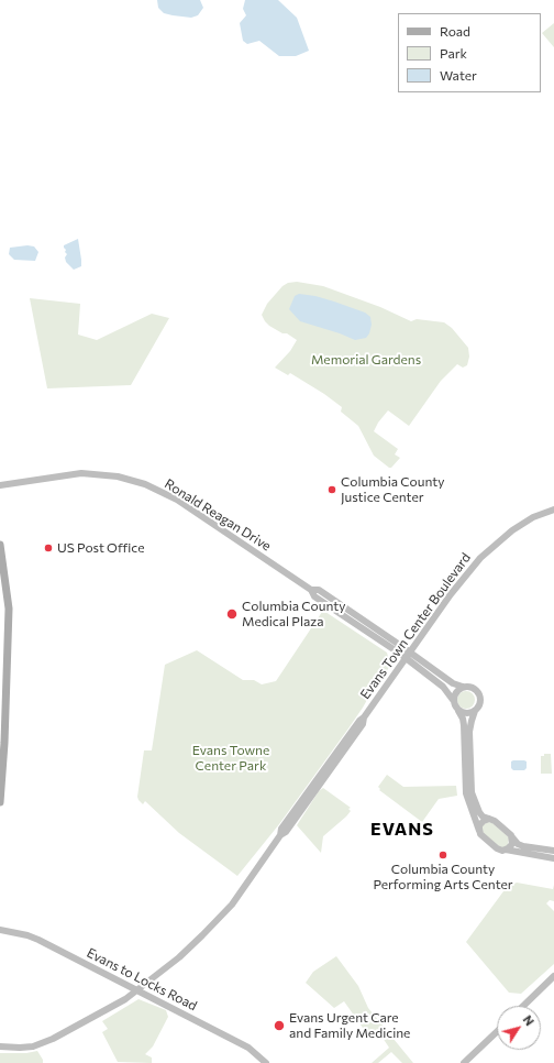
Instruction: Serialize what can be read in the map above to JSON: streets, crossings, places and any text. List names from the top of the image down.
{
  "streets": {
    "street": ["Ronald Reagan Drive", "Evans Town Center Boulevard", "Evans to Locks Road"]
  },
  "crossings": [
    ["Ronald Reagan Drive", "Evans Town Center Boulevard"],
    ["Evans Town Center Boulevard", "Evans to Locks Road"]
  ],
  "districts": ["EVANS"],
  "parks": ["Memorial Gardens", "Evans Towne Center Park"],
  "places": [
    "Columbia County Justice Center",
    "US Post Office",
    "Columbia County Medical Plaza",
    "Columbia County Performing Arts Center",
    "Evans Urgent Care and Family Medicine"
  ],
  "legend": ["Road", "Park", "Water"],
  "north": "top right"
}
